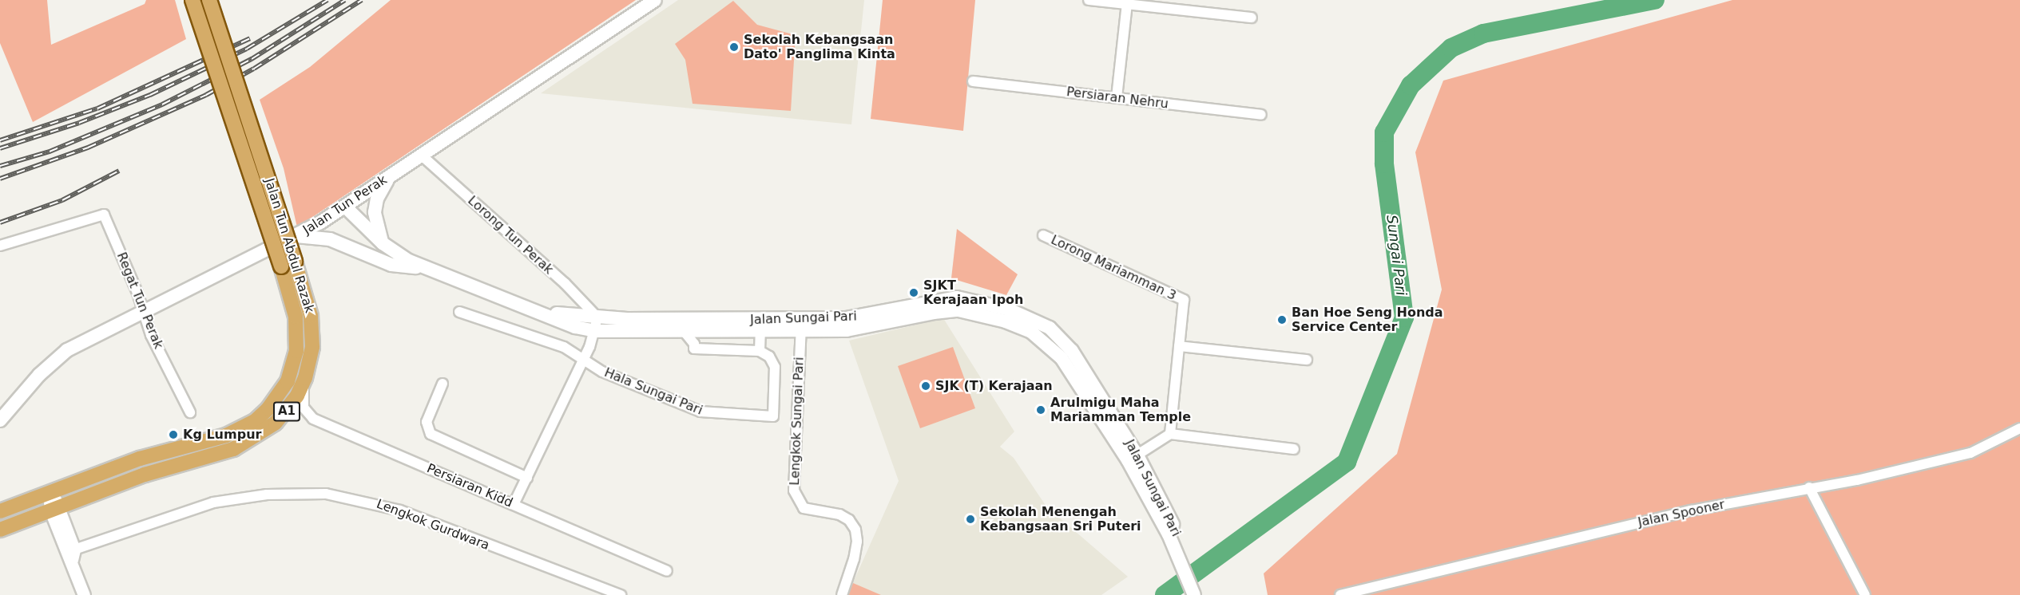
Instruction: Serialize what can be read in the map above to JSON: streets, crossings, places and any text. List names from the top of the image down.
{
  "streets": {
    "main road": [
      "Jalan Tun Perak",
      "Jalan Tun Abdul Razak",
      "Jalan Sungai Pari",
      "A1"
    ],
    "street": [
      "Persiaran Nehru",
      "Lorong Tun Perak",
      "Lorong Mariamman 3",
      "Regat Tun Perak",
      "Hala Sungai Pari",
      "Lengkok Sungai Pari",
      "Persiaran Kidd",
      "Jalan Spooner",
      "Lengkok Gurdwara"
    ]
  },
  "crossings": [
    ["Jalan Tun Perak", "Lorong Tun Perak"],
    ["Jalan Tun Perak", "Regat Tun Perak"],
    ["Jalan Tun Perak", "Jalan Sungai Pari"],
    ["Lorong Tun Perak", "Jalan Sungai Pari"],
    ["Jalan Tun Abdul Razak", "Persiaran Kidd"],
    ["Jalan Sungai Pari", "Lengkok Sungai Pari"]
  ],
  "water": ["Sungai Pari"],
  "places": [
    "Sekolah Kebangsaan Dato' Panglima Kinta",
    "SJKT Kerajaan Ipoh",
    "Ban Hoe Seng Honda Service Center",
    "SJK (T) Kerajaan",
    "Arulmigu Maha Mariamman Temple",
    "Kg Lumpur",
    "Sekolah Menengah Kebangsaan Sri Puteri"
  ]
}
